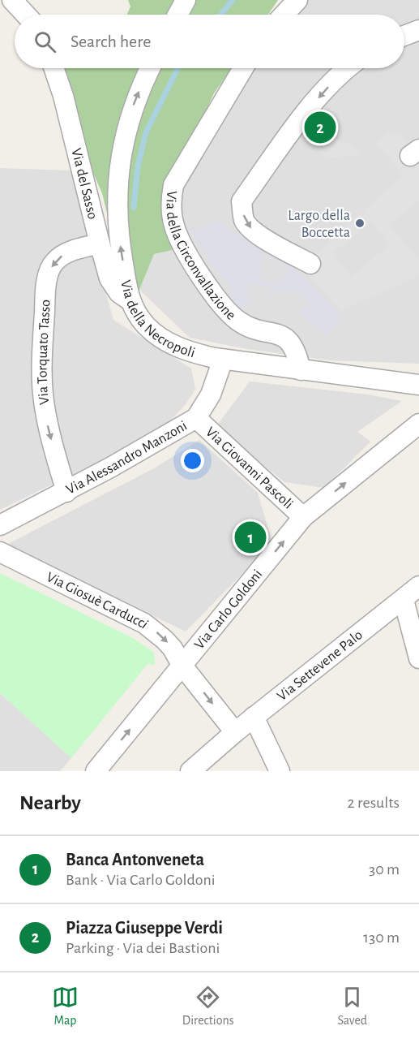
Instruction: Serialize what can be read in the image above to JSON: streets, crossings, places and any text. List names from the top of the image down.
{
  "streets": {
    "street": [
      "Via del Sasso",
      "Via della Circonvallazione",
      "Via della Necropoli",
      "Via Torquato Tasso",
      "Via Alessandro Manzoni",
      "Via Giovanni Pascoli",
      "Via Giosuè Carducci",
      "Via Carlo Goldoni",
      "Via Settevene Palo"
    ]
  },
  "crossings": [
    ["Via del Sasso", "Via della Necropoli"],
    ["Via del Sasso", "Via Torquato Tasso"],
    ["Via della Circonvallazione", "Via della Necropoli"],
    ["Via della Necropoli", "Via Alessandro Manzoni"],
    ["Via Torquato Tasso", "Via Alessandro Manzoni"],
    ["Via Alessandro Manzoni", "Via Giovanni Pascoli"],
    ["Via Giovanni Pascoli", "Via Carlo Goldoni"],
    ["Via Giosuè Carducci", "Via Carlo Goldoni"],
    ["Via Giosuè Carducci", "Via Settevene Palo"]
  ],
  "one_way": [
    "Via della Necropoli",
    "Via Torquato Tasso",
    "Via Giosuè Carducci",
    "Via Carlo Goldoni"
  ],
  "places": ["Largo della Boccetta"],
  "page": {
    "search": "Search here",
    "pins": ["2", "1"],
    "heading": ["Nearby", "2 results"],
    "list": [
      {
        "mark": "1",
        "name": "Banca Antonveneta",
        "note": "Bank · Via Carlo Goldoni",
        "value": "30 m"
      },
      {
        "mark": "2",
        "name": "Piazza Giuseppe Verdi",
        "note": "Parking · Via dei Bastioni",
        "value": "130 m"
      }
    ],
    "nav": ["Map", "Directions", "Saved"]
  }
}
